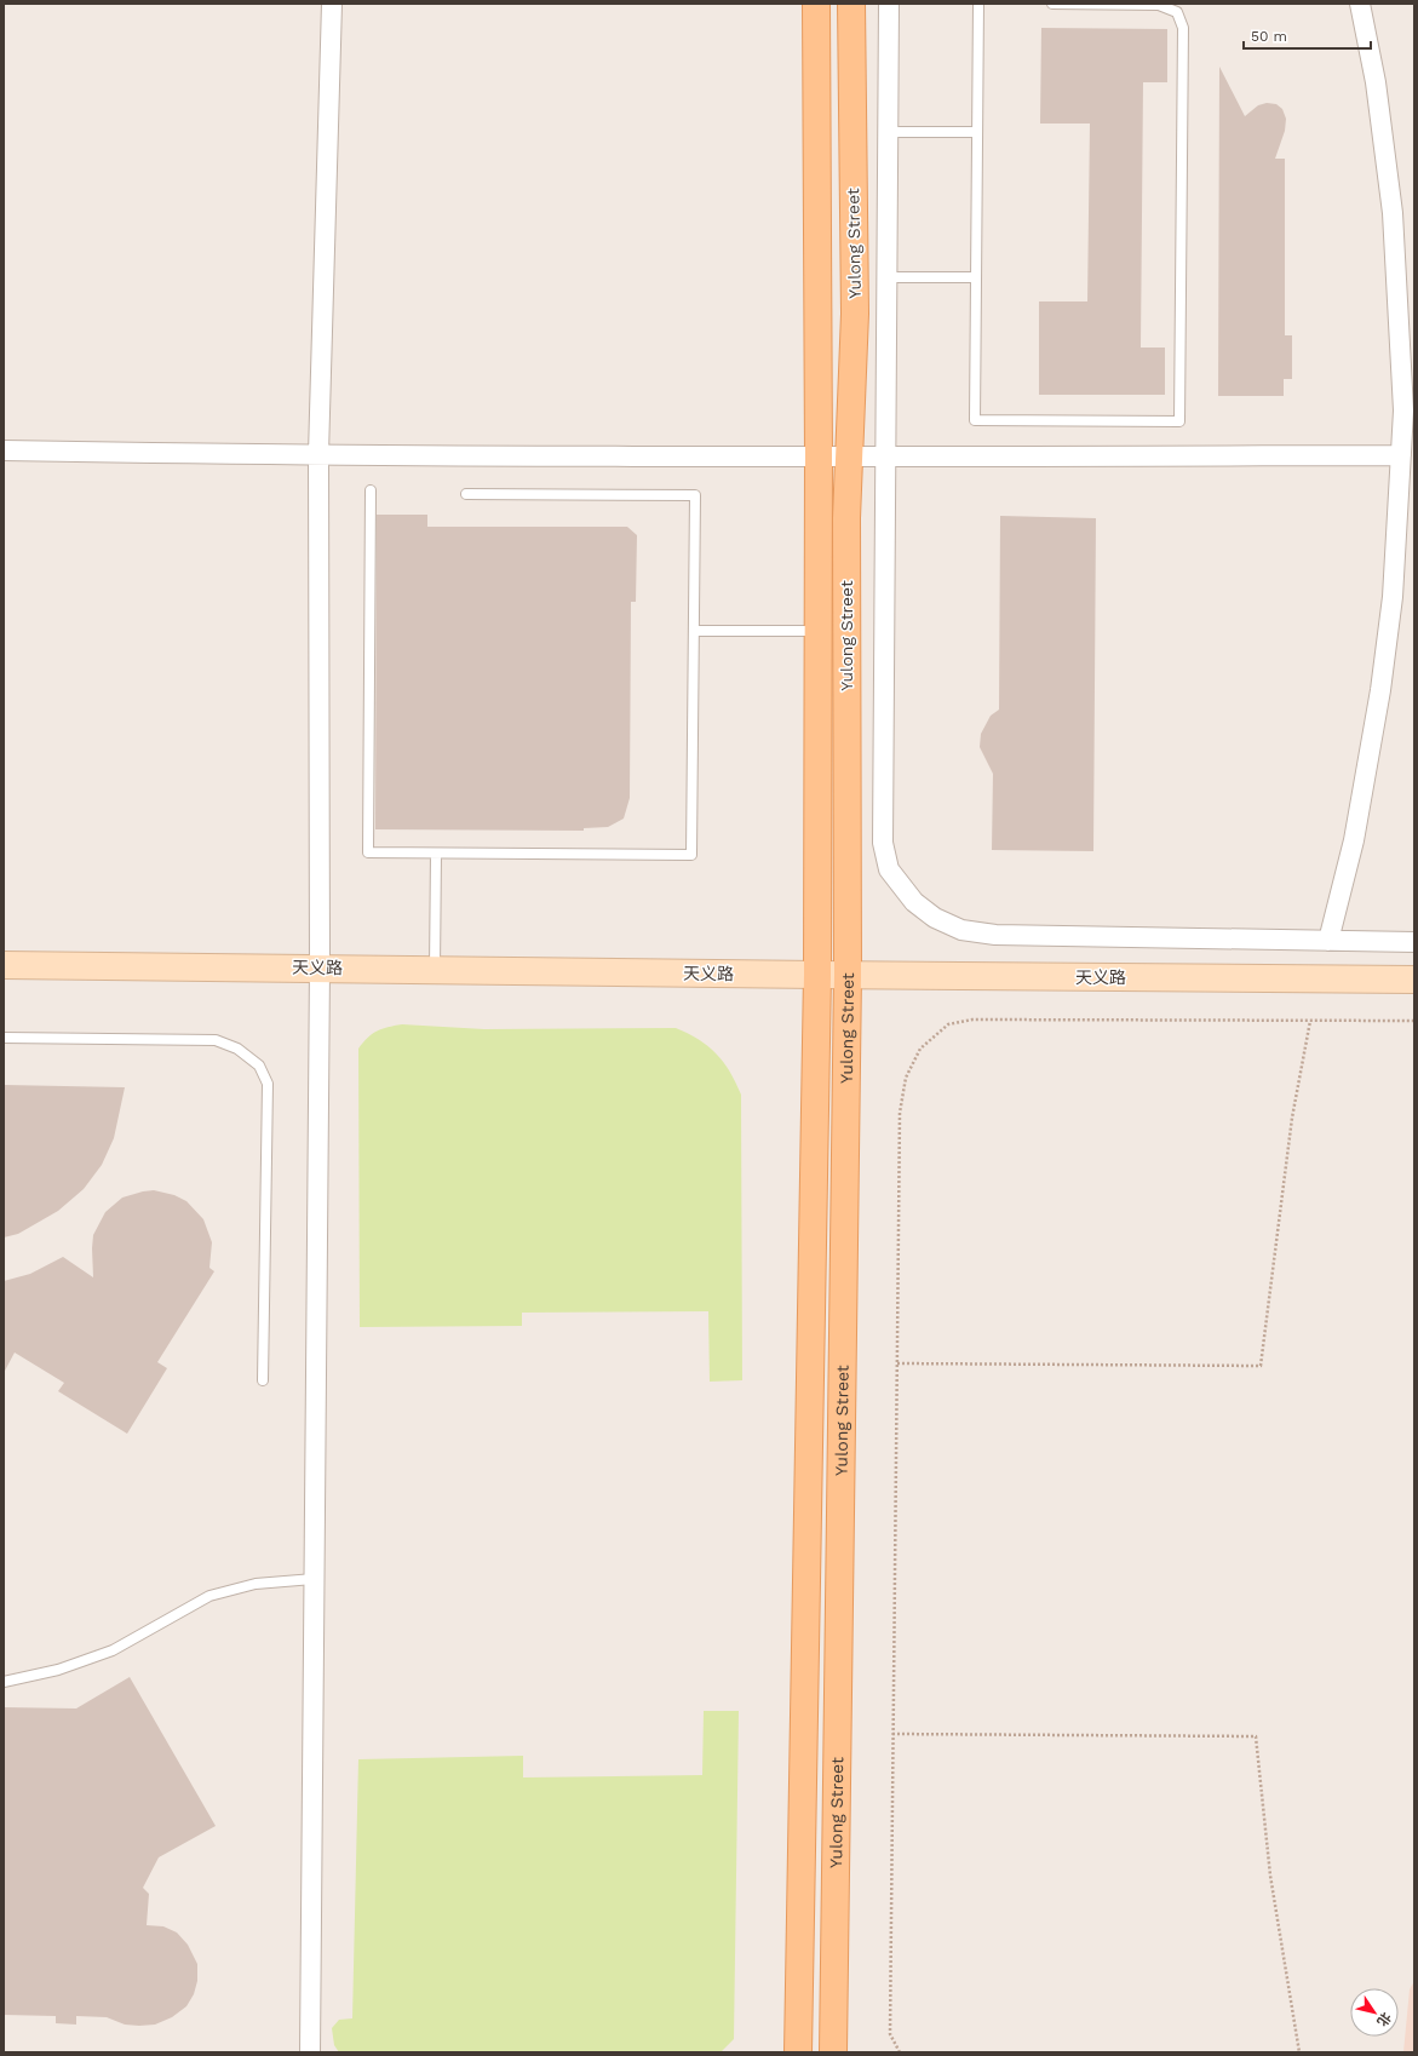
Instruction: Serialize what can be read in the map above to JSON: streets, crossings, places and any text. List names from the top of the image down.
{
  "streets": {
    "main road": ["Yulong Street", "天义路"]
  },
  "crossings": [
    ["Yulong Street", "天义路"]
  ],
  "scale_bar": "50 m",
  "north": "bottom right"
}
